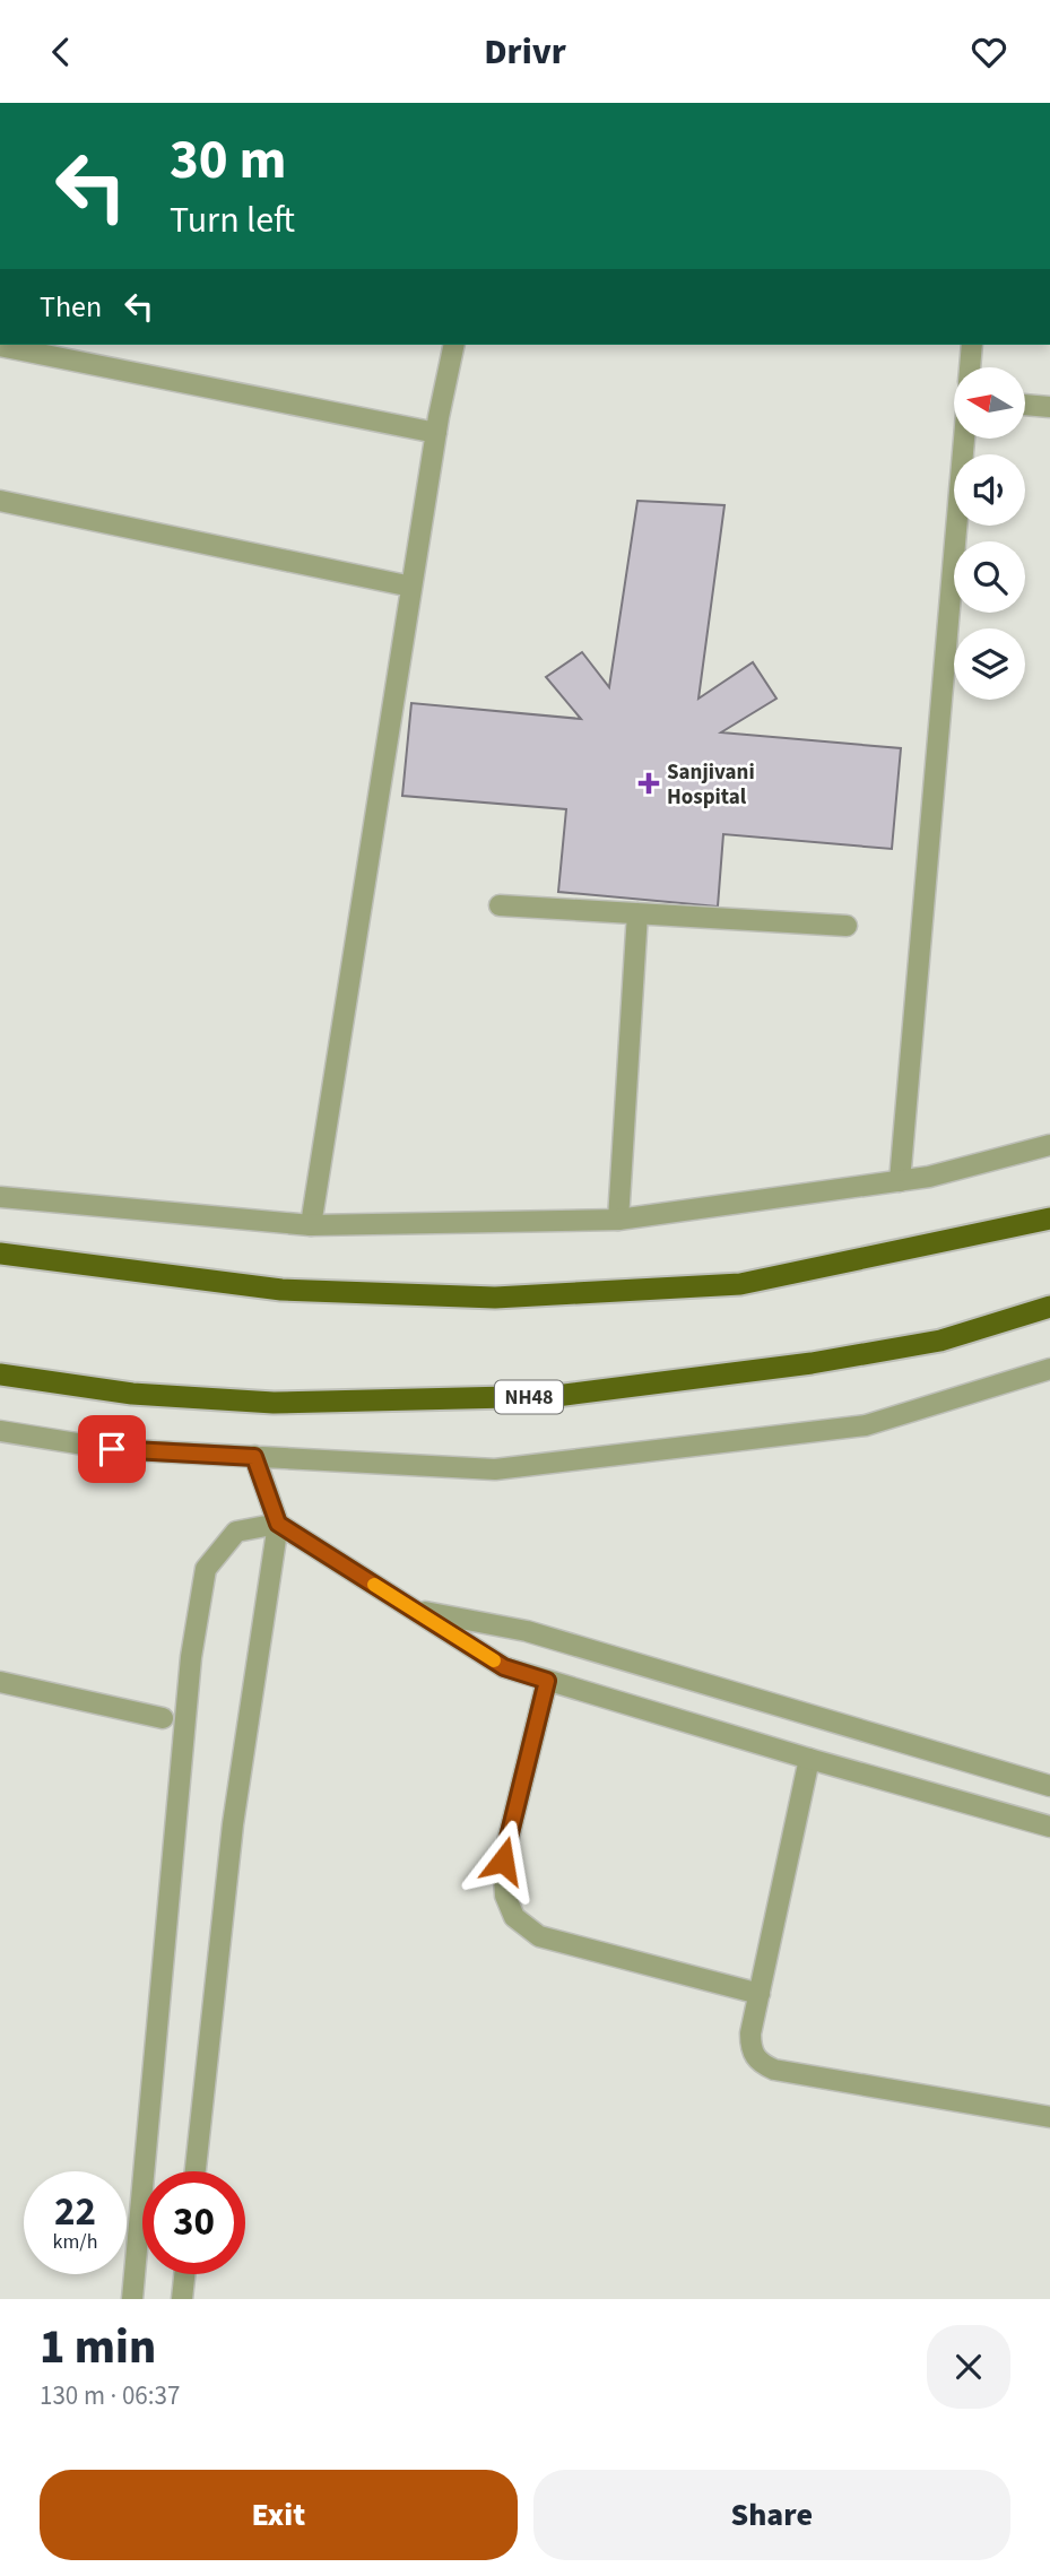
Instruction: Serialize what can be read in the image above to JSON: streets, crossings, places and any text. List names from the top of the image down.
{
  "streets": {
    "highway": ["NH48"]
  },
  "places": {
    "health": ["Sanjivani Hospital"]
  },
  "north": "left",
  "page": {
    "header": "Drivr",
    "turn": ["30 m", "Turn left"],
    "then": "Then",
    "speed": "22 km/h",
    "limit": "30",
    "heading": ["1 min", "130 m · 06:37"],
    "buttons": ["Exit", "Share"]
  }
}
